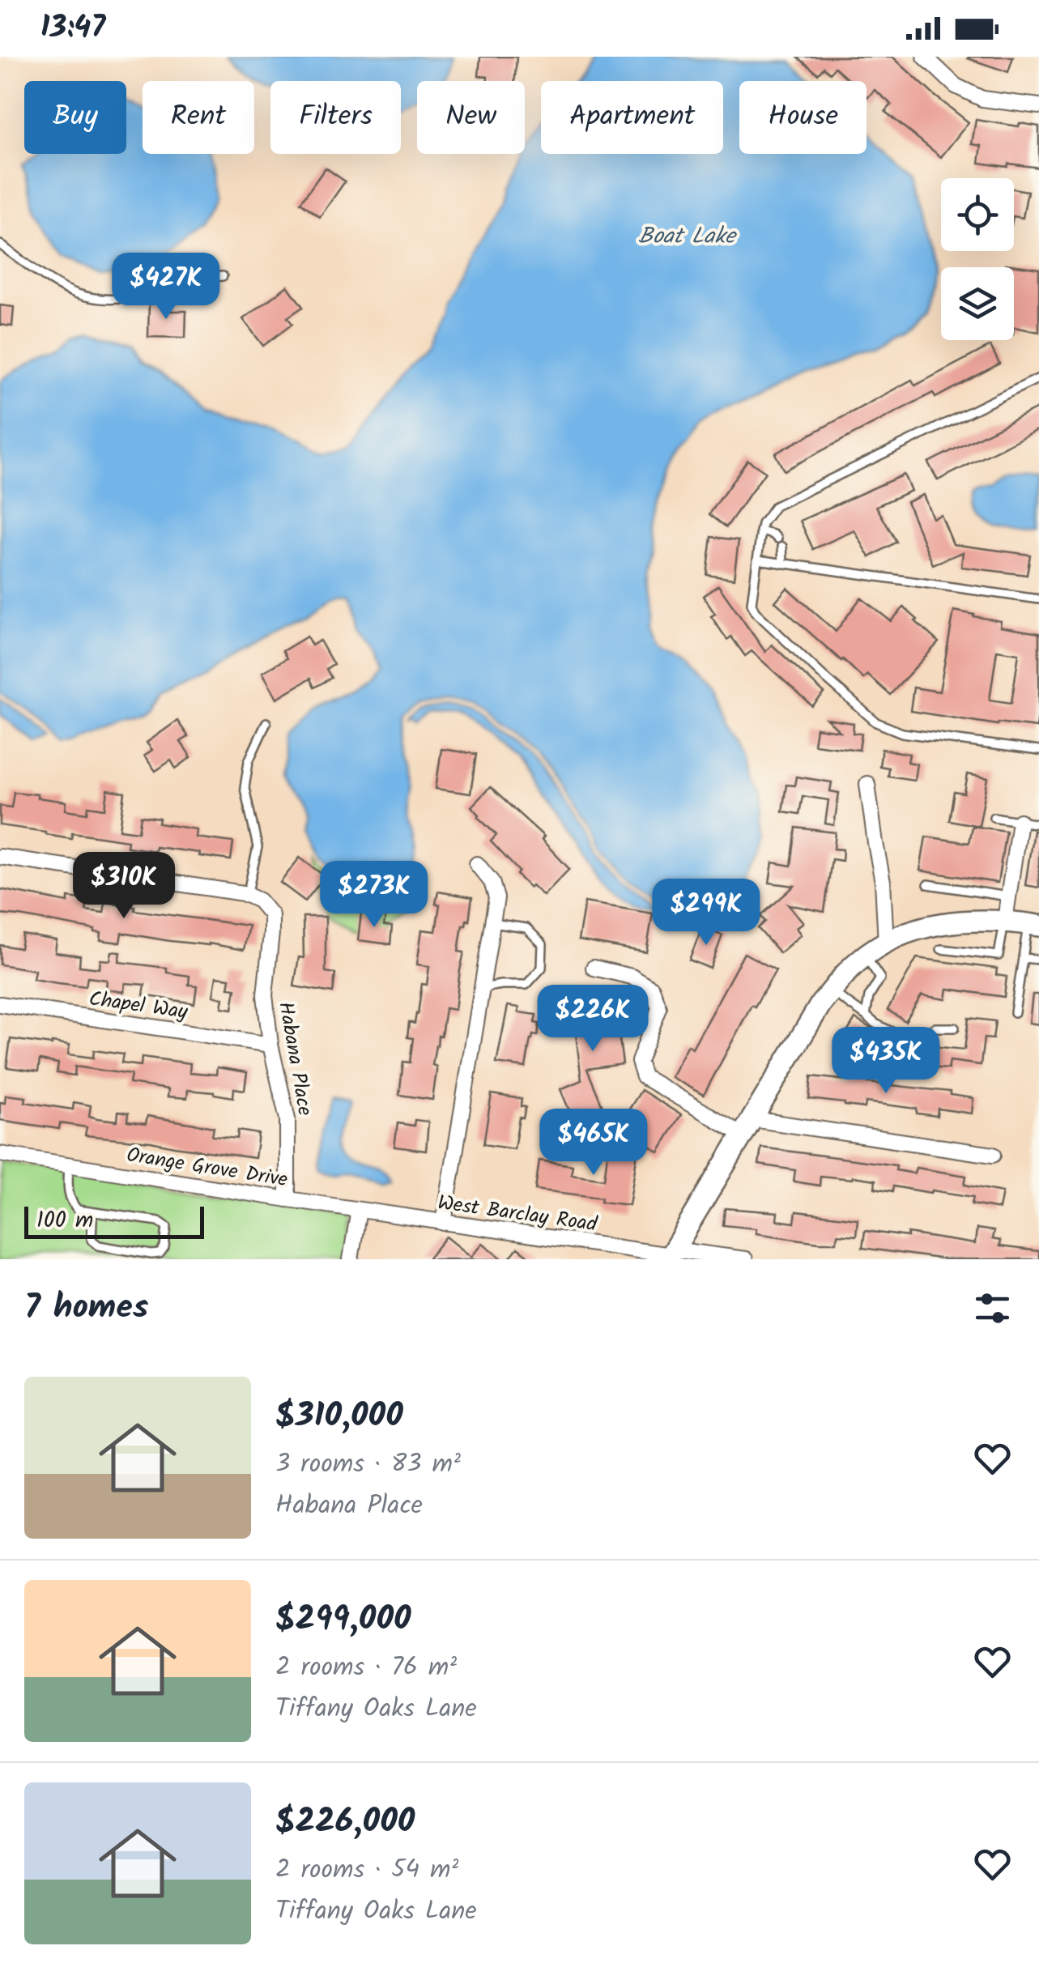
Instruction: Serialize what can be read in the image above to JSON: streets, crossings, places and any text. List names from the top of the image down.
{
  "streets": {
    "street": [
      "Chapel Way",
      "Habana Place",
      "Orange Grove Drive",
      "West Barclay Road"
    ]
  },
  "crossings": [
    ["Chapel Way", "Habana Place"],
    ["Habana Place", "Orange Grove Drive"],
    ["Orange Grove Drive", "West Barclay Road"]
  ],
  "water": ["Boat Lake"],
  "scale_bar": "100 m",
  "page": {
    "status": "13:47",
    "chip": [
      "Buy",
      "Rent",
      "Filters",
      "New",
      "Apartment",
      "House"
    ],
    "price": [
      "$427K",
      "$310K",
      "$273K",
      "$299K",
      "$226K",
      "$435K",
      "$465K"
    ],
    "scale": "100 m",
    "heading": "7 homes",
    "list": [
      {
        "name": "$310,000",
        "note": "3 rooms · 83 m² · Habana Place"
      },
      {
        "name": "$299,000",
        "note": "2 rooms · 76 m² · Tiffany Oaks Lane"
      },
      {
        "name": "$226,000",
        "note": "2 rooms · 54 m² · Tiffany Oaks Lane"
      }
    ]
  }
}
